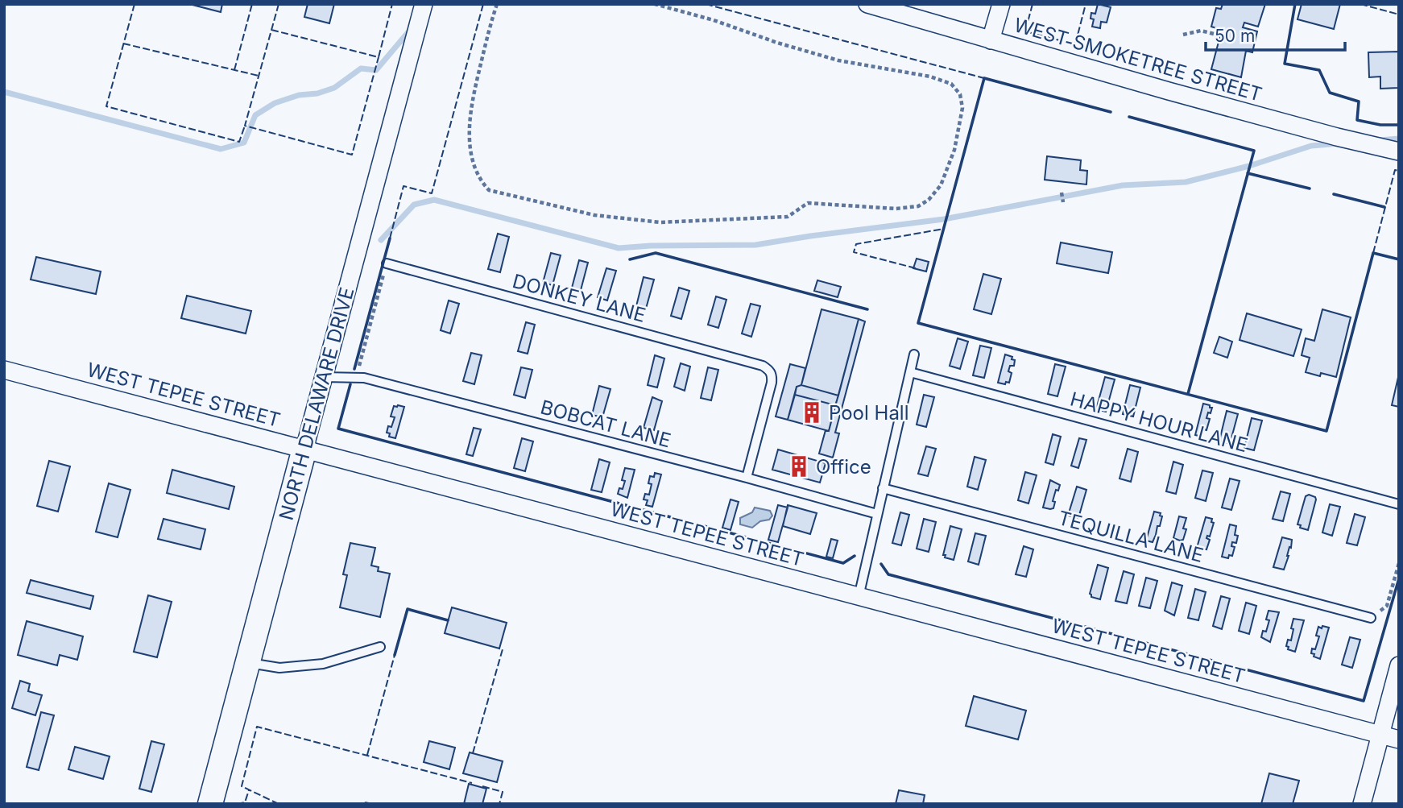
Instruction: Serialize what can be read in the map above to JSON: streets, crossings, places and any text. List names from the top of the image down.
{
  "streets": {
    "street": ["WEST SMOKETREE STREET", "WEST TEPEE STREET", "NORTH DELAWARE DRIVE"],
    "lane": [
      "DONKEY LANE",
      "HAPPY HOUR LANE",
      "BOBCAT LANE",
      "TEQUILLA LANE"
    ]
  },
  "crossings": [
    ["DONKEY LANE", "BOBCAT LANE"],
    ["WEST TEPEE STREET", "NORTH DELAWARE DRIVE"],
    ["NORTH DELAWARE DRIVE", "BOBCAT LANE"]
  ],
  "places": {
    "building": ["Pool Hall", "Office"]
  },
  "scale_bar": "50 m"
}
